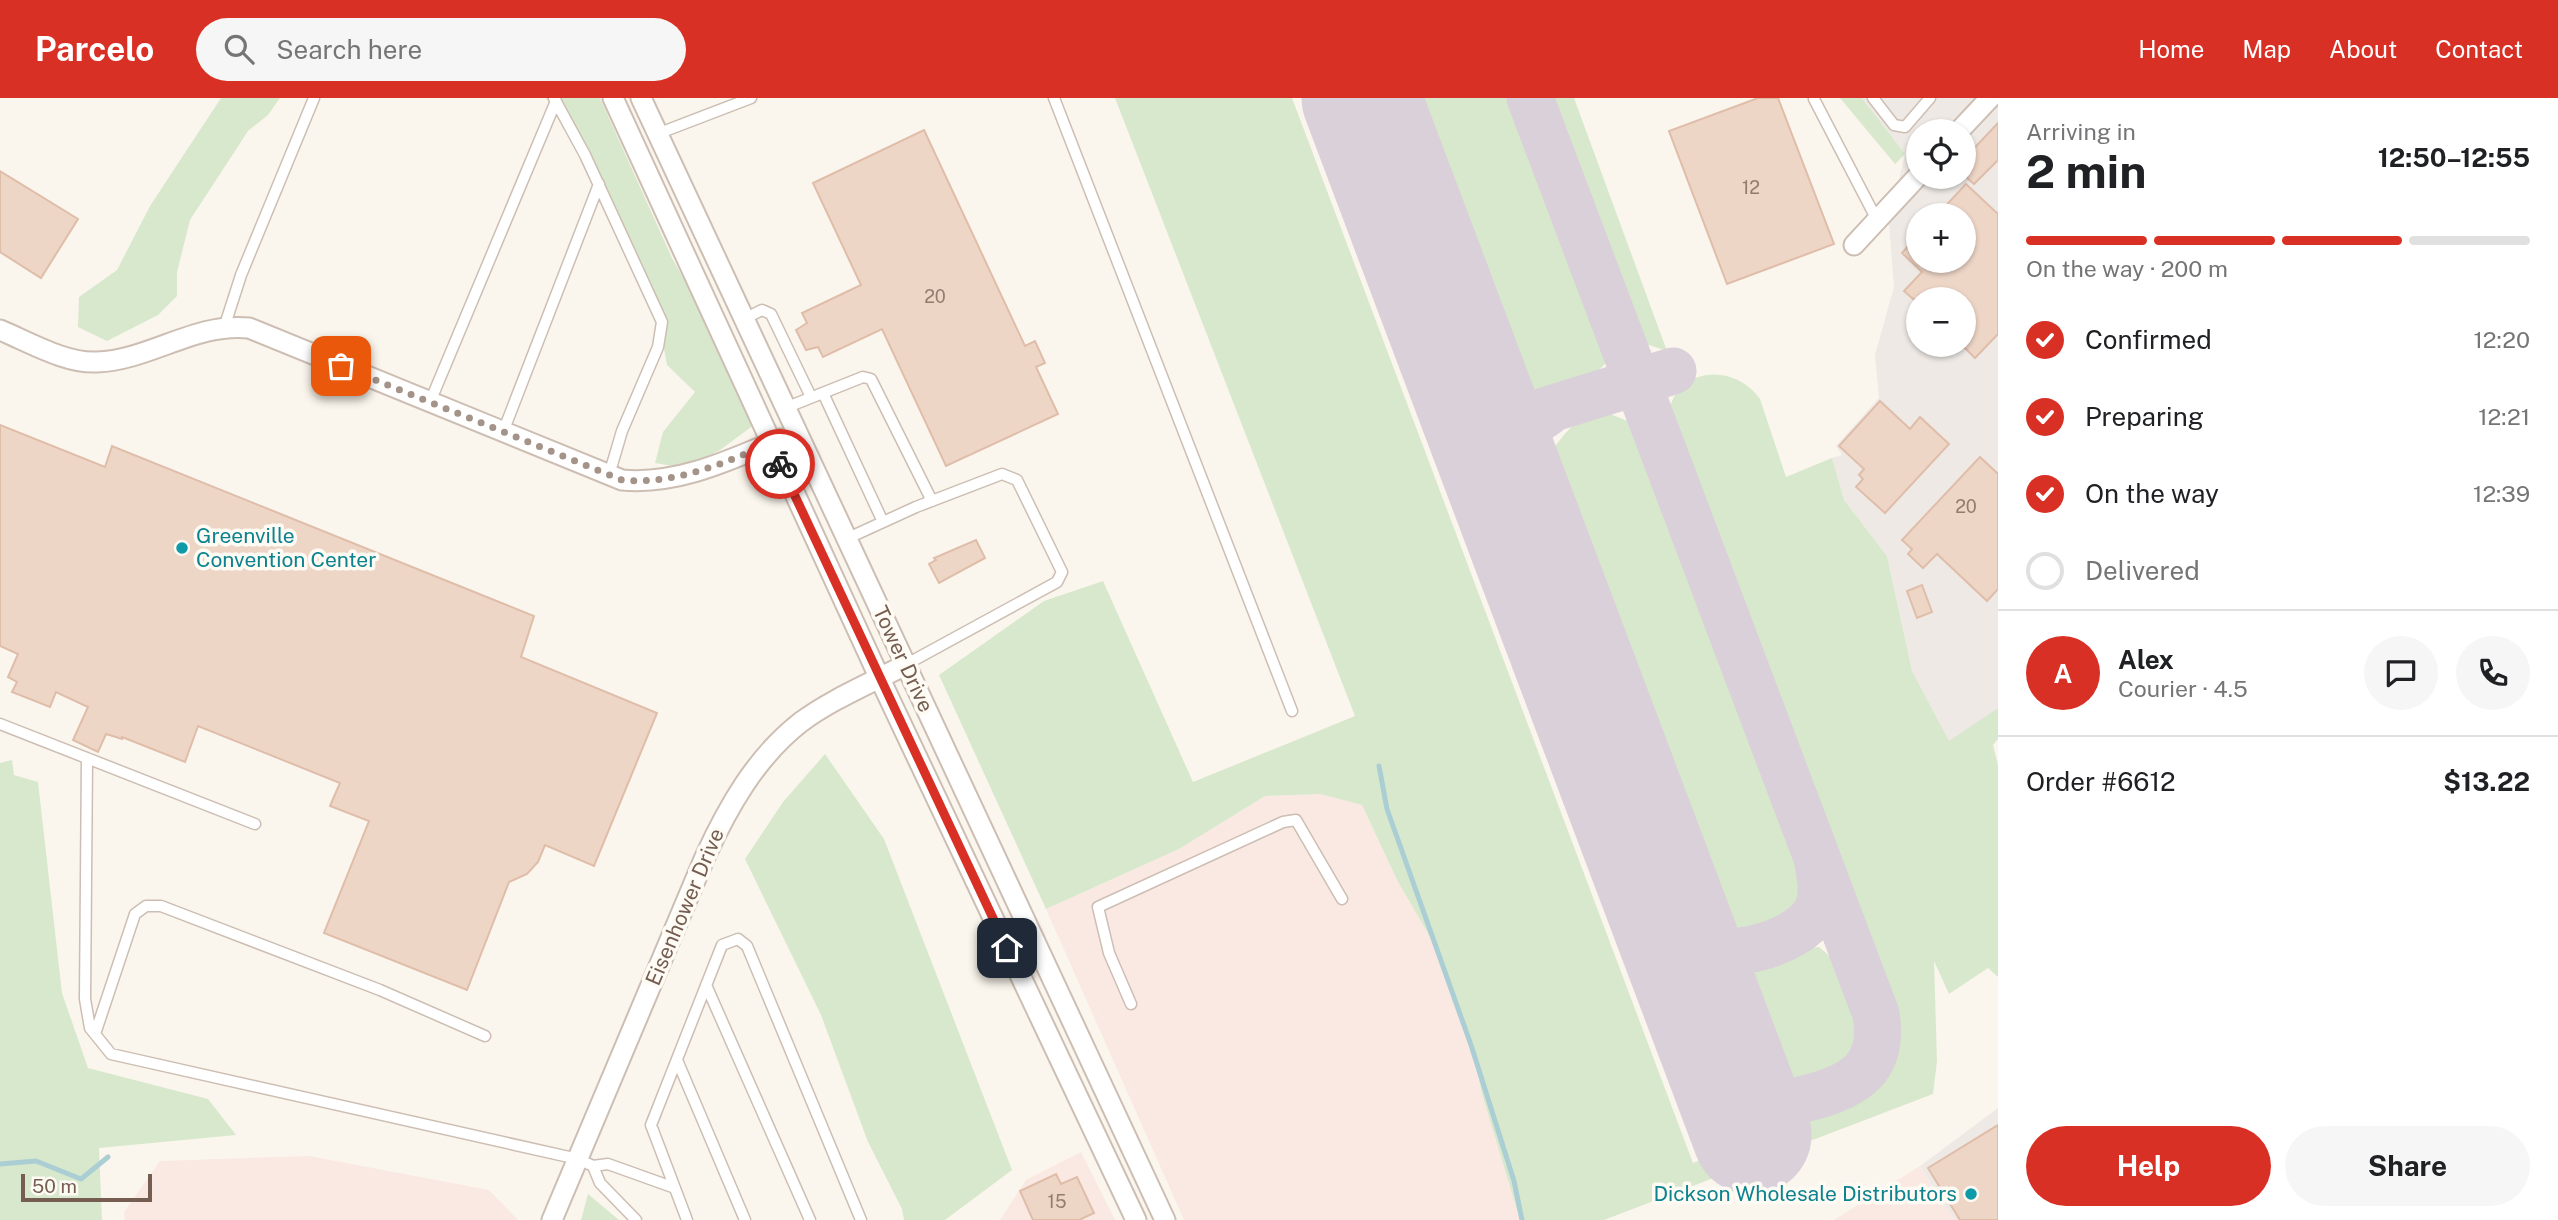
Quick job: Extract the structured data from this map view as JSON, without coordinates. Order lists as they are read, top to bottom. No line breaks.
{"streets":{"street":["Tower Drive","Eisenhower Drive"]},"crossings":[["Tower Drive","Eisenhower Drive"]],"places":["Greenville Convention Center","Dickson Wholesale Distributors"],"house_numbers":["12","20","20","15"],"scale_bar":"50 m","page":{"header":"Parcelo","search":"Search here","nav":["Home","Map","About","Contact"],"heading":["2 min","Arriving in","12:50–12:55"],"panel":["Alex","Courier · 4.5","Order #6612","$13.22"],"map_buttons":["+","−"],"bar":"On the way · 200 m","list":[["Confirmed","12:20"],["Preparing","12:21"],["On the way","12:39"],"Delivered"],"round":"A","buttons":["Help","Share"],"scale":"50 m"}}
